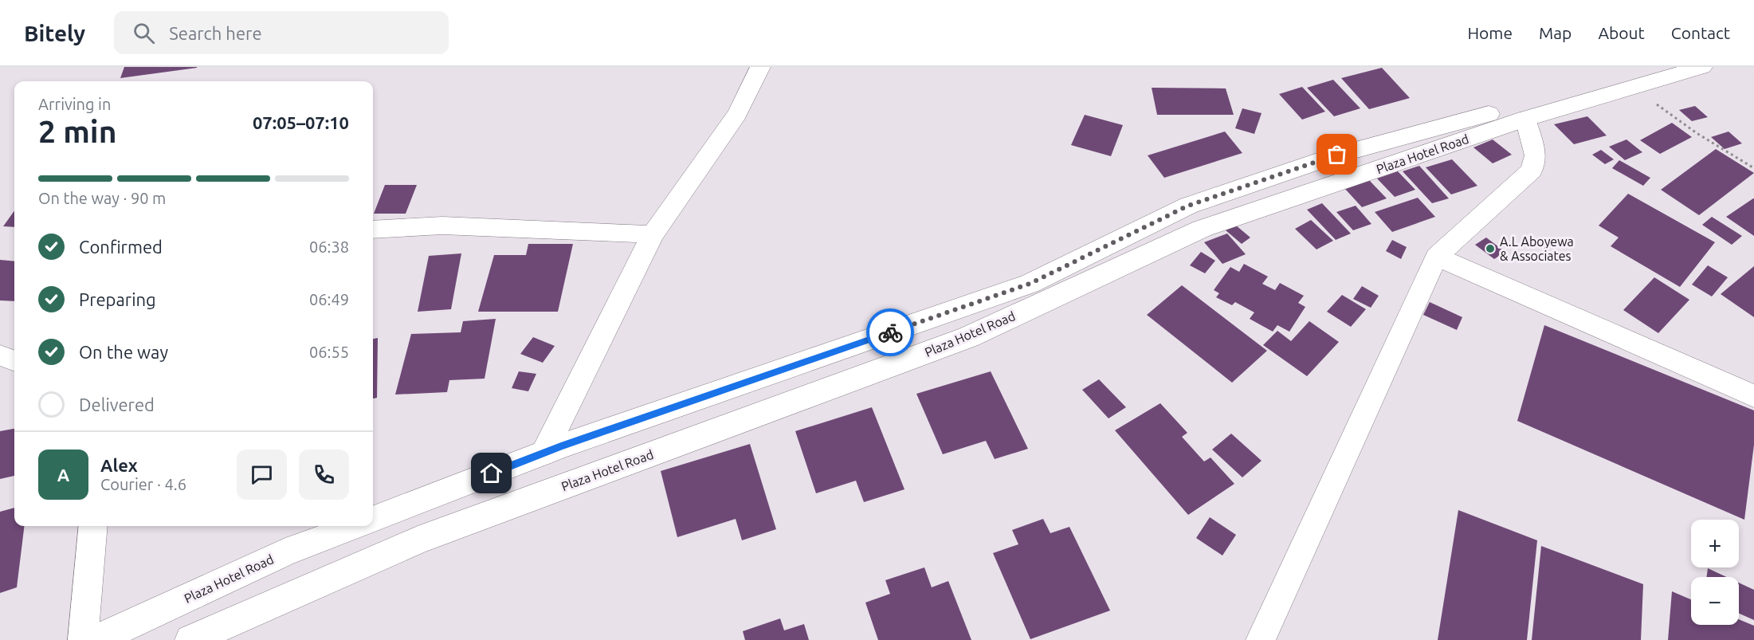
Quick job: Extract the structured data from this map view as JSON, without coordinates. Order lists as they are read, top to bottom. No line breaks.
{"streets":{"main road":["Plaza Hotel Road"]},"places":["A.L Aboyewa & Associates"],"page":{"header":"Bitely","search":"Search here","nav":["Home","Map","About","Contact"],"heading":["2 min","Arriving in","07:05–07:10"],"panel":["Alex","Courier · 4.6"],"bar":"On the way · 90 m","list":[["Confirmed","06:38"],["Preparing","06:49"],["On the way","06:55"],"Delivered"],"round":"A","map_buttons":["+","−"]}}
